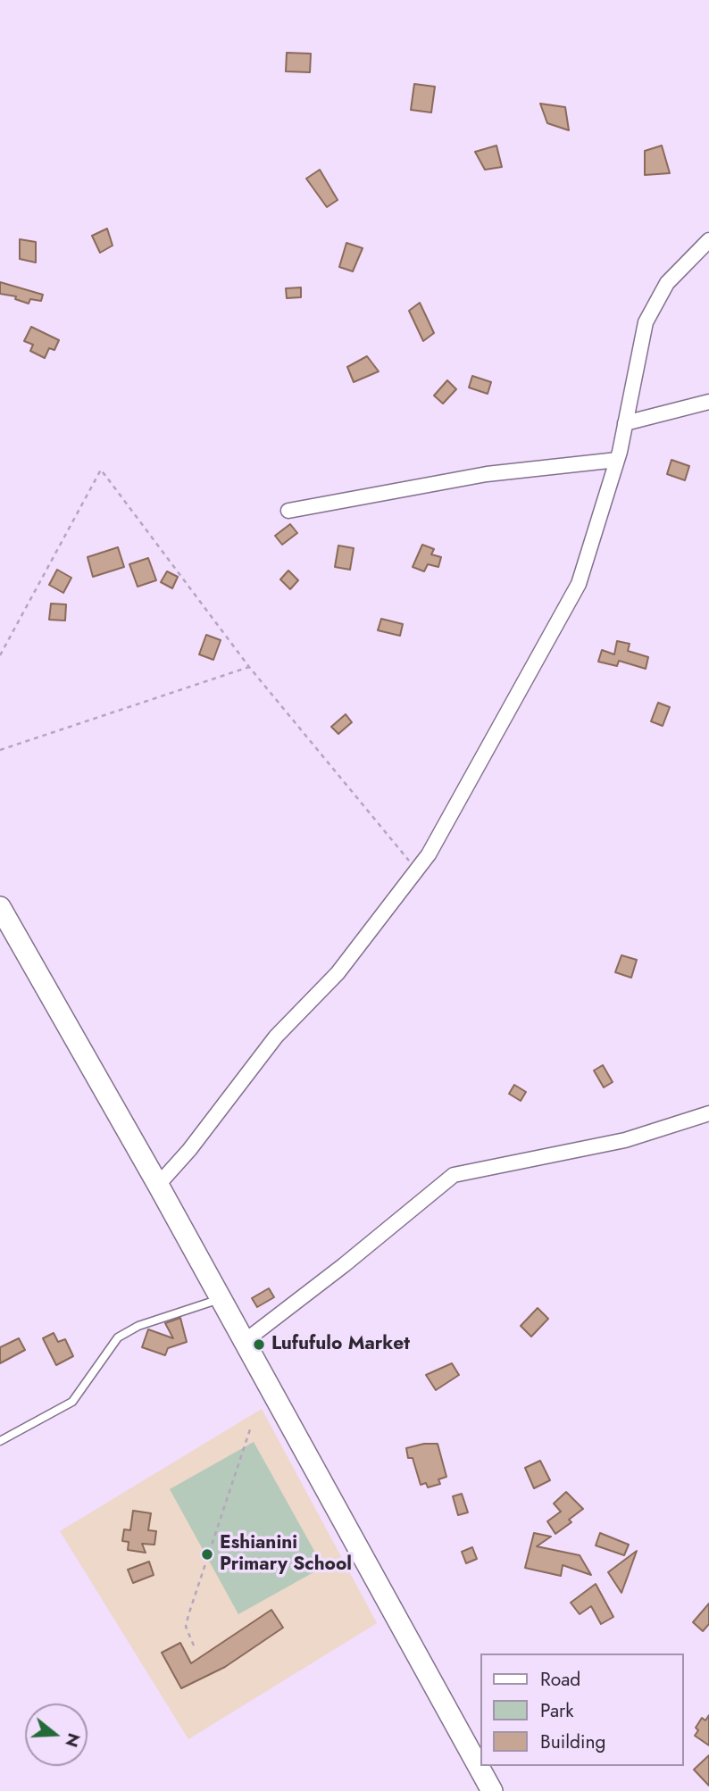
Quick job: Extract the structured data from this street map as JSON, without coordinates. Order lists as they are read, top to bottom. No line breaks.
{"places":["Lufufulo Market","Eshianini Primary School"],"legend":["Road","Park","Building"],"north":"right"}
